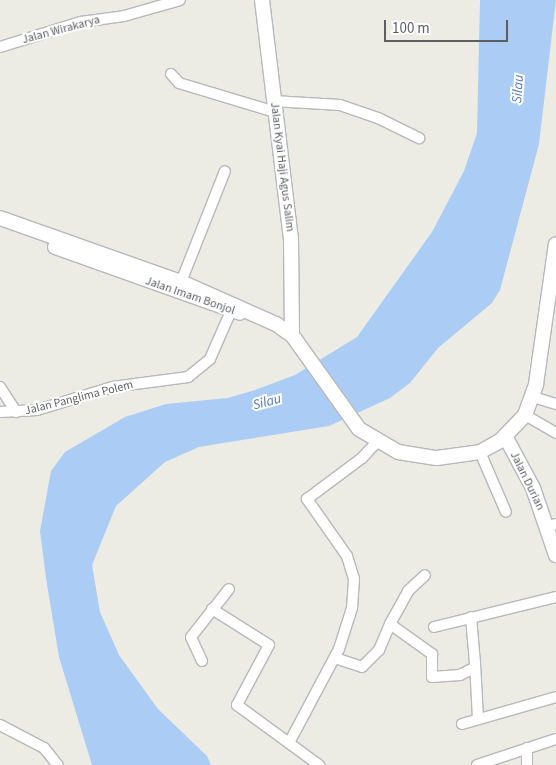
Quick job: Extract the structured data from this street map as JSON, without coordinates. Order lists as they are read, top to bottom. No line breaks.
{"streets":{"main road":["Jalan Kyai Haji Agus Salim","Jalan Imam Bonjol","Jalan Durian"],"street":["Jalan Wirakarya","Jalan Panglima Polem"]},"crossings":[["Jalan Kyai Haji Agus Salim","Jalan Imam Bonjol"],["Jalan Imam Bonjol","Jalan Panglima Polem"]],"water":["Silau"],"scale_bar":"100 m"}
